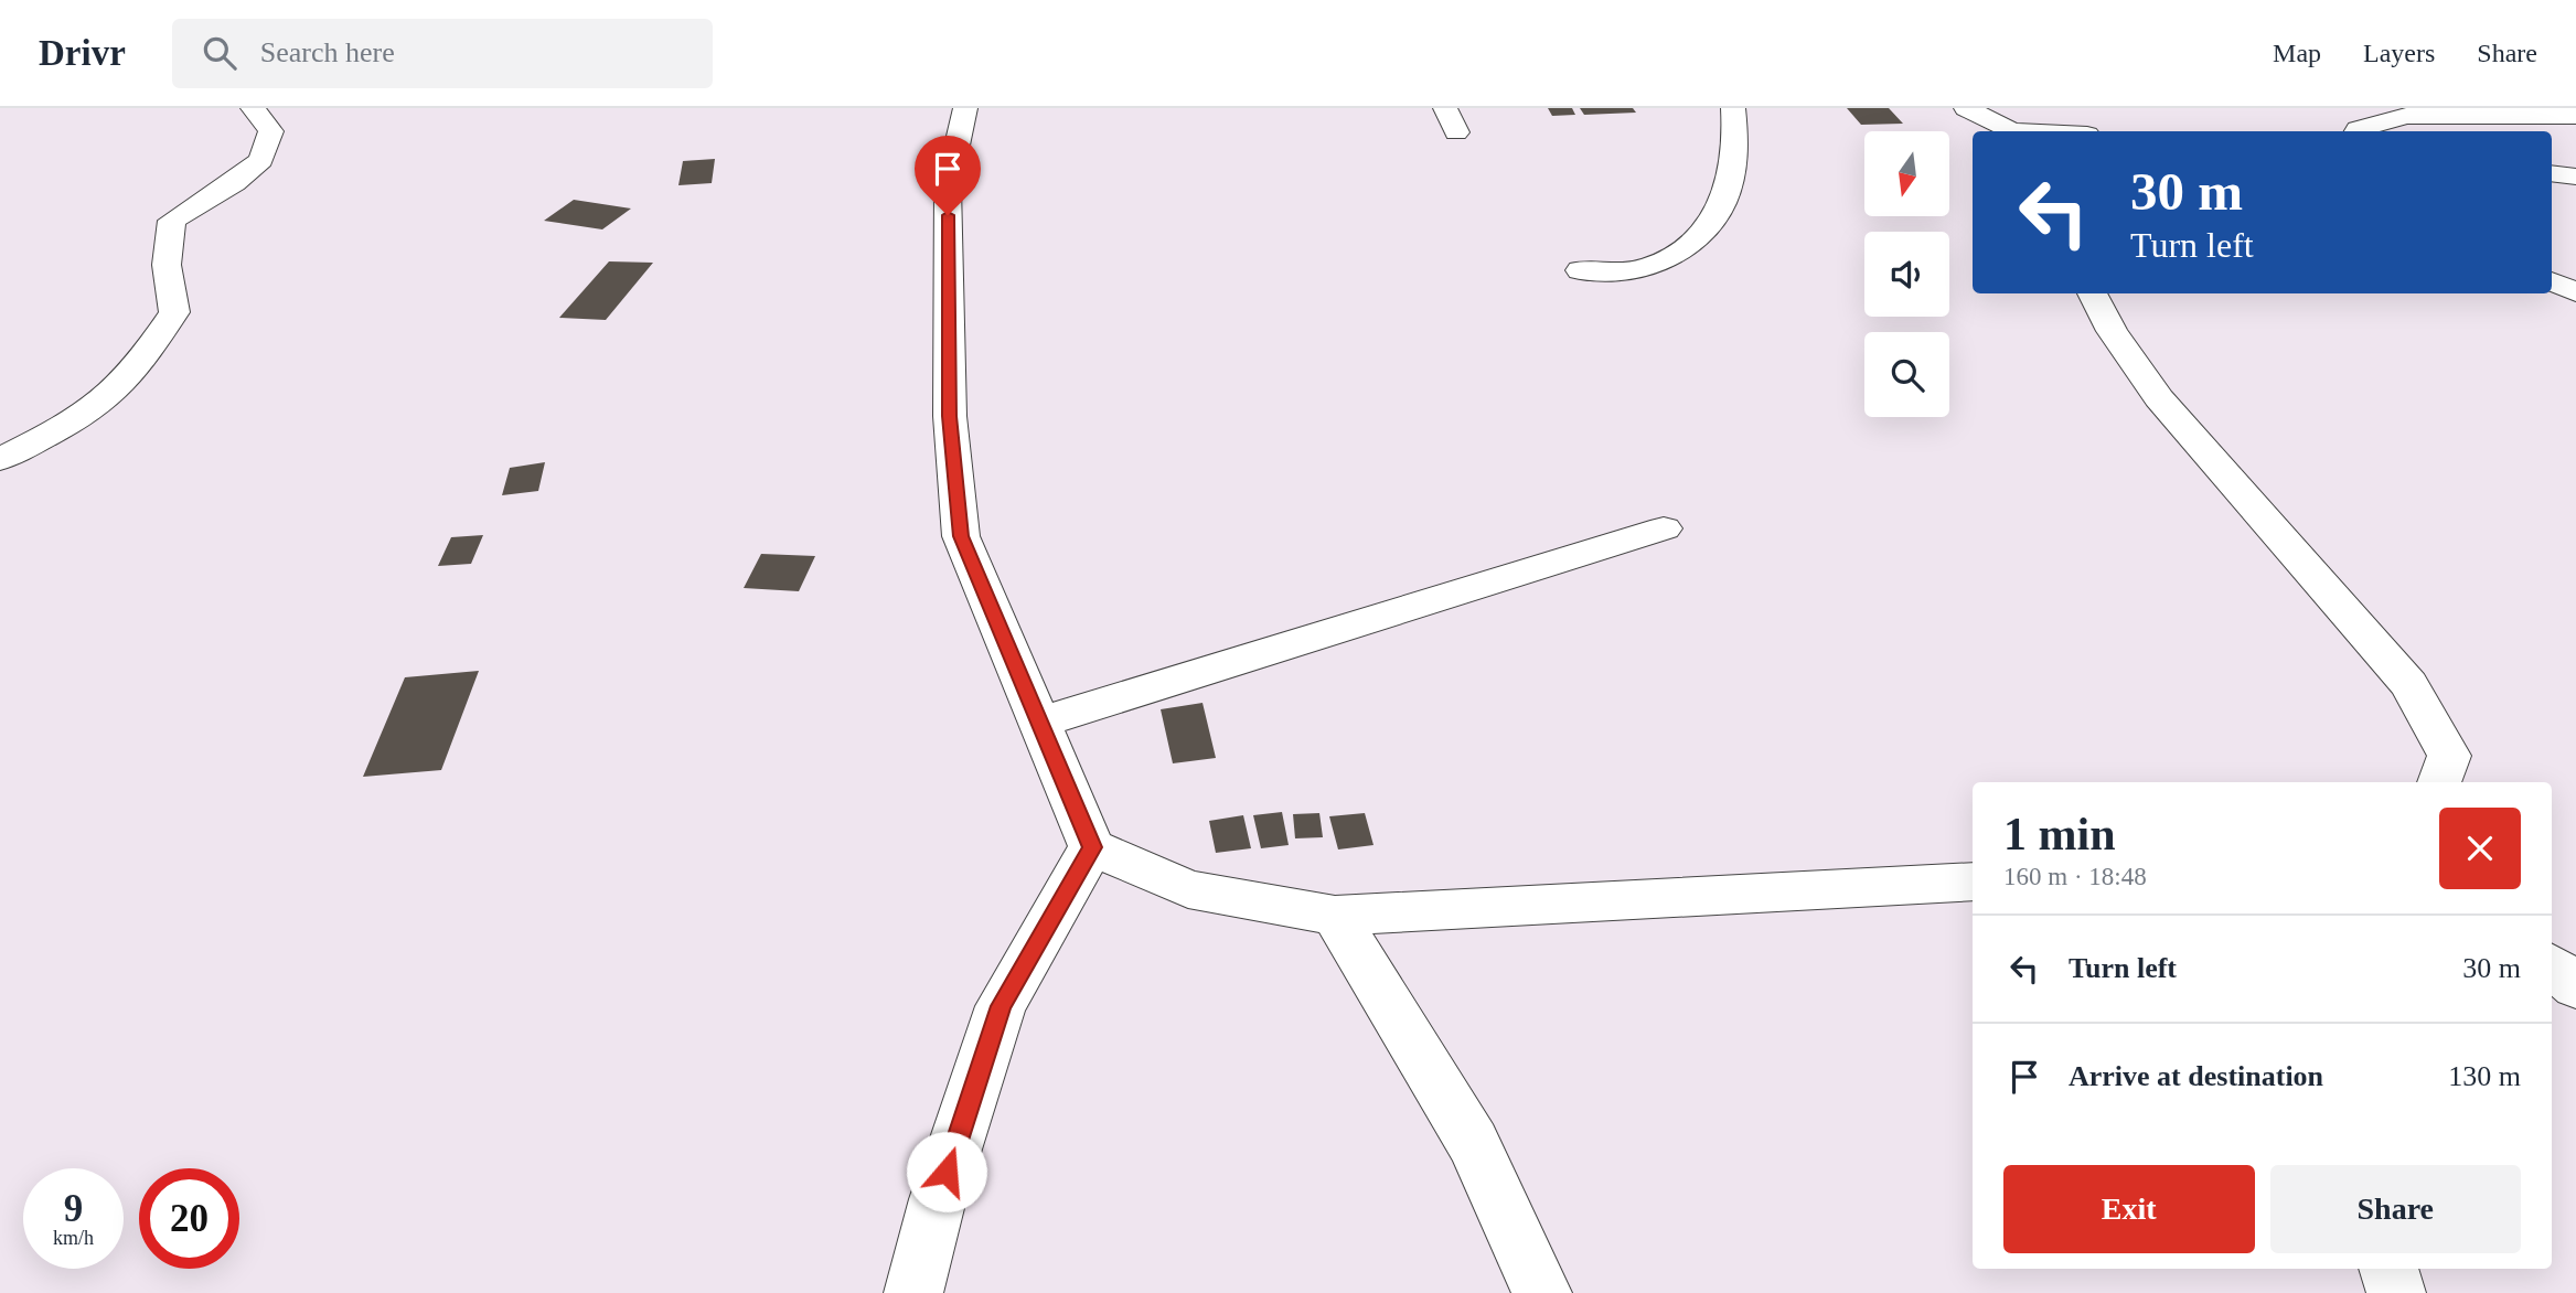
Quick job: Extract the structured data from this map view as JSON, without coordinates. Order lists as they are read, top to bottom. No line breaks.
{"north":"bottom","page":{"header":"Drivr","search":"Search here","nav":["Map","Layers","Share"],"turn":["30 m","Turn left"],"heading":["1 min","160 m · 18:48"],"list":[{"name":"Turn left","value":"30 m"},{"name":"Arrive at destination","value":"130 m"}],"buttons":["Exit","Share"],"speed":"9 km/h","limit":"20"}}
